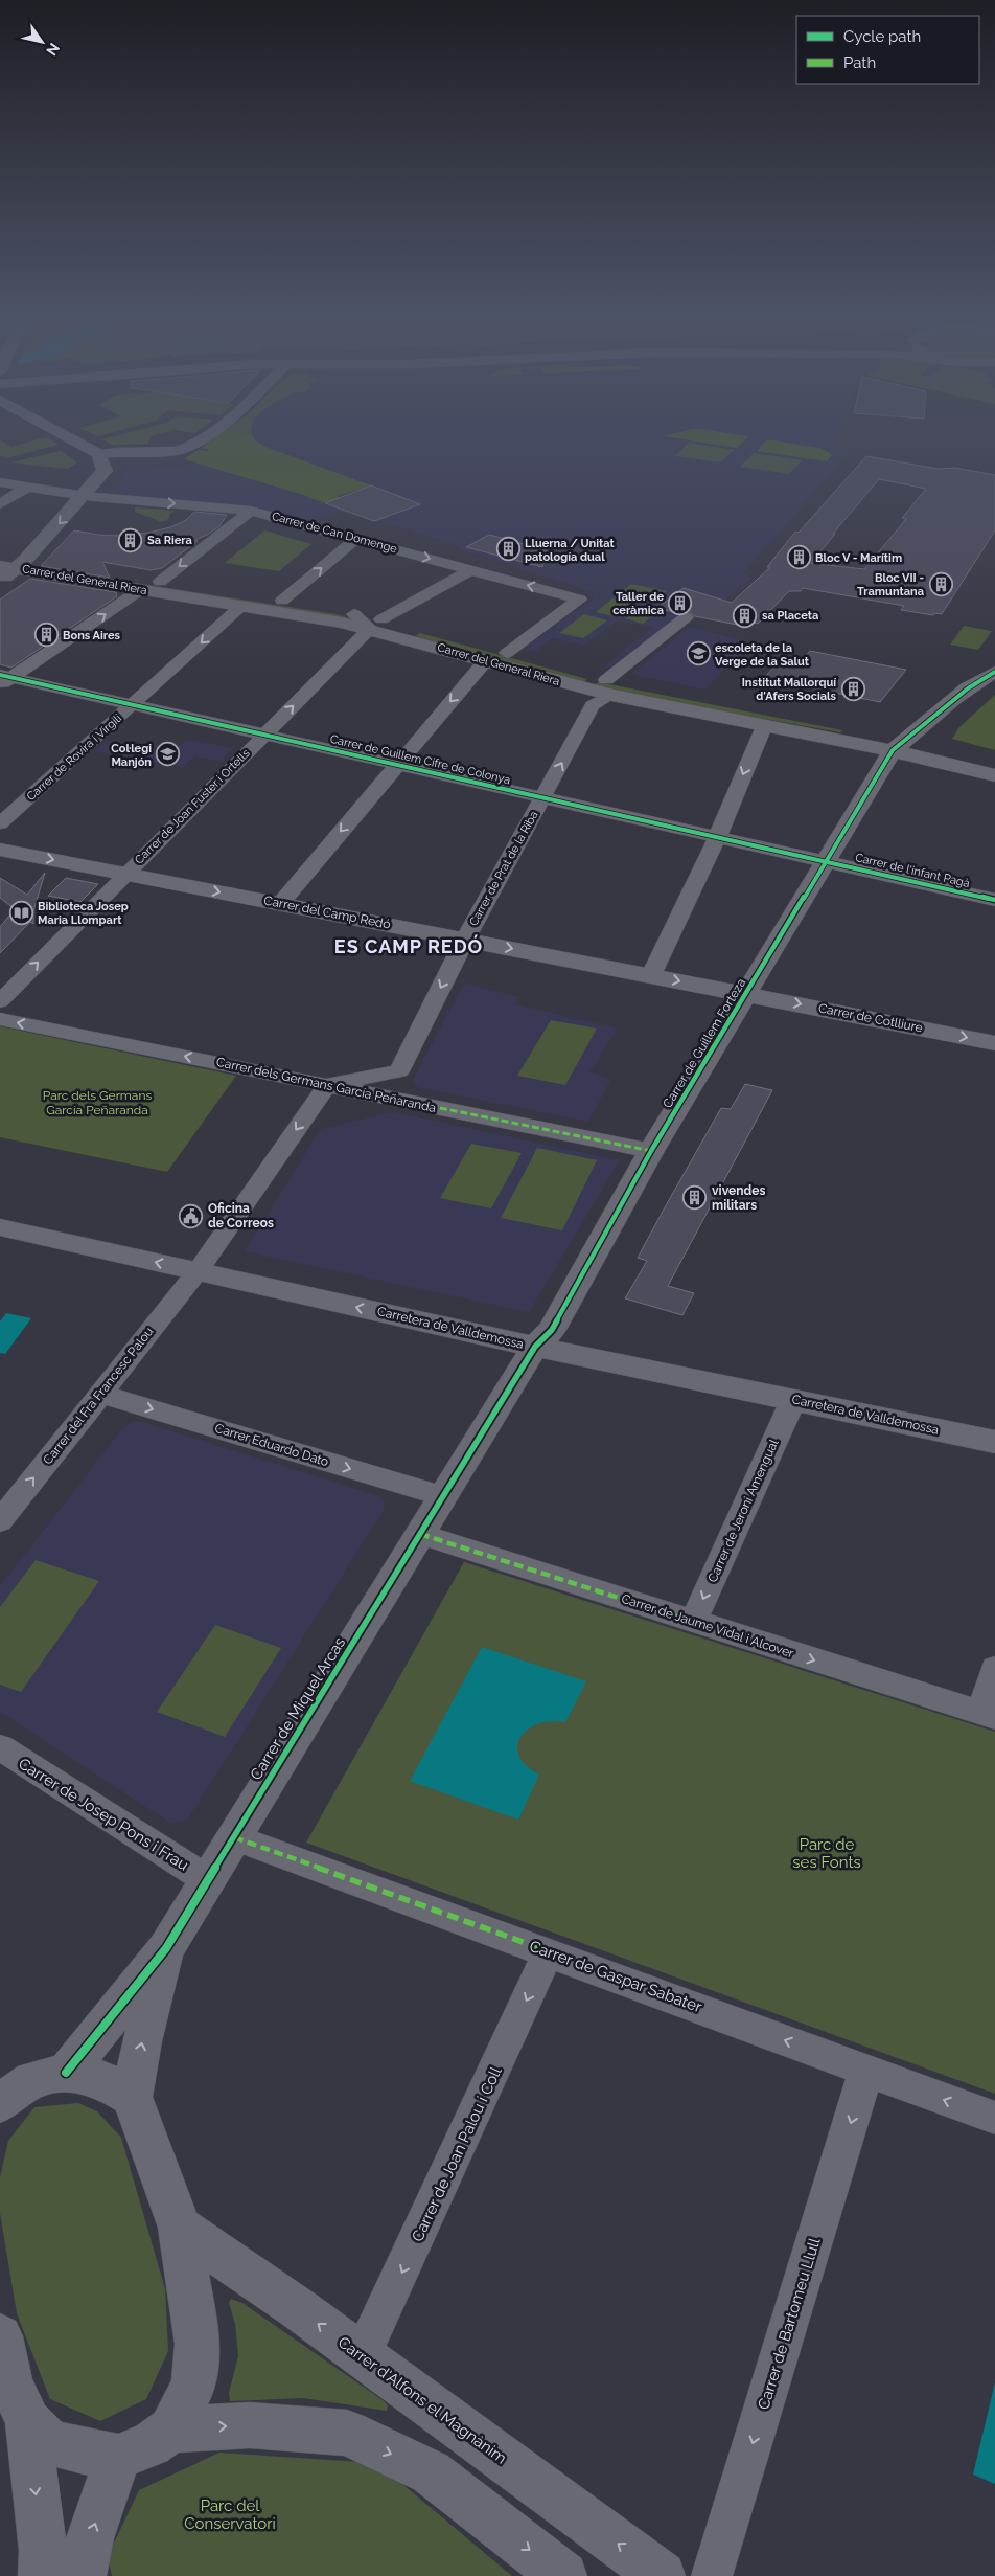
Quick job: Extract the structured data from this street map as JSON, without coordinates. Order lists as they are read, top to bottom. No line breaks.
{"streets":{"main road":["Carrer del General Riera","Carrer del Camp Redó","Carrer de Cotlliure","Carrer de Guillem Forteza","Carretera de Valldemossa","Carrer de Miquel Arcas","Carrer d'Alfons el Magnànim"],"street":["Carrer de Can Domenge","Carrer de Rovira i Virgili","Carrer de Guillem Cifre de Colonya","Carrer de Joan Fuster i Ortells","Carrer de Prat de la Riba","Carrer de l'infant Pagà","Carrer dels Germans García Peñaranda","Carrer del Fra Francesc Palou","Carrer Eduardo Dato","Carrer de Jeroni Amengual","Carrer de Jaume Vidal i Alcover","Carrer de Josep Pons i Frau","Carrer de Gaspar Sabater","Carrer de Joan Palou i Coll","Carrer de Bartomeu Llull"]},"crossings":[["Carrer de Can Domenge","Carrer del General Riera"],["Carrer de Can Domenge","Carrer de Joan Fuster i Ortells"],["Carrer del General Riera","Carrer de Rovira i Virgili"],["Carrer del General Riera","Carrer de Joan Fuster i Ortells"],["Carrer del General Riera","Carrer de Prat de la Riba"],["Carrer del General Riera","Carrer de Guillem Forteza"],["Carrer de Rovira i Virgili","Carrer de Guillem Cifre de Colonya"],["Carrer de Guillem Cifre de Colonya","Carrer de Joan Fuster i Ortells"],["Carrer de Guillem Cifre de Colonya","Carrer de Prat de la Riba"],["Carrer de Guillem Cifre de Colonya","Carrer de l'infant Pagà"],["Carrer de Guillem Cifre de Colonya","Carrer de Guillem Forteza"],["Carrer de Joan Fuster i Ortells","Carrer del Camp Redó"],["Carrer de Prat de la Riba","Carrer del Camp Redó"],["Carrer de Prat de la Riba","Carrer dels Germans García Peñaranda"],["Carrer de Prat de la Riba","Carrer del Fra Francesc Palou"],["Carrer de l'infant Pagà","Carrer de Guillem Forteza"],["Carrer del Camp Redó","Carrer de Cotlliure"],["Carrer del Camp Redó","Carrer de Guillem Forteza"],["Carrer de Cotlliure","Carrer de Guillem Forteza"],["Carrer de Guillem Forteza","Carrer dels Germans García Peñaranda"],["Carrer de Guillem Forteza","Carretera de Valldemossa"],["Carrer de Guillem Forteza","Carrer de Miquel Arcas"],["Carrer dels Germans García Peñaranda","Carrer del Fra Francesc Palou"],["Carretera de Valldemossa","Carrer del Fra Francesc Palou"],["Carretera de Valldemossa","Carrer de Jeroni Amengual"],["Carretera de Valldemossa","Carrer de Miquel Arcas"],["Carrer del Fra Francesc Palou","Carrer Eduardo Dato"],["Carrer Eduardo Dato","Carrer de Miquel Arcas"],["Carrer de Jeroni Amengual","Carrer de Jaume Vidal i Alcover"],["Carrer de Jaume Vidal i Alcover","Carrer de Miquel Arcas"],["Carrer de Miquel Arcas","Carrer de Josep Pons i Frau"],["Carrer de Miquel Arcas","Carrer de Gaspar Sabater"],["Carrer de Gaspar Sabater","Carrer de Joan Palou i Coll"],["Carrer de Gaspar Sabater","Carrer de Bartomeu Llull"],["Carrer de Joan Palou i Coll","Carrer d'Alfons el Magnànim"]],"one_way":["Carrer del Camp Redó","Carrer de Cotlliure","Carrer dels Germans García Peñaranda","Carretera de Valldemossa","Carrer Eduardo Dato","Carrer de Jeroni Amengual","Carrer de Jaume Vidal i Alcover","Carrer de Gaspar Sabater","Carrer de Joan Palou i Coll","Carrer de Bartomeu Llull"],"districts":["ES CAMP REDÓ"],"parks":["Parc dels Germans García Peñaranda","Parc de ses Fonts","Parc del Conservatori"],"places":{"building":["Sa Riera","Lluerna / Unitat patología dual","Bloc V - Marítim","Bloc VII - Tramuntana","Taller de ceràmica","sa Placeta","Bons Aires","Institut Mallorquí d'Afers Socials","vivendes militars"],"school or university":["escoleta de la Verge de la Salut","Col·legi Manjón"],"library":["Biblioteca Josep Maria Llompart"],"public building":["Oficina de Correos"]},"legend":["Cycle path","Path"],"north":"bottom right"}
